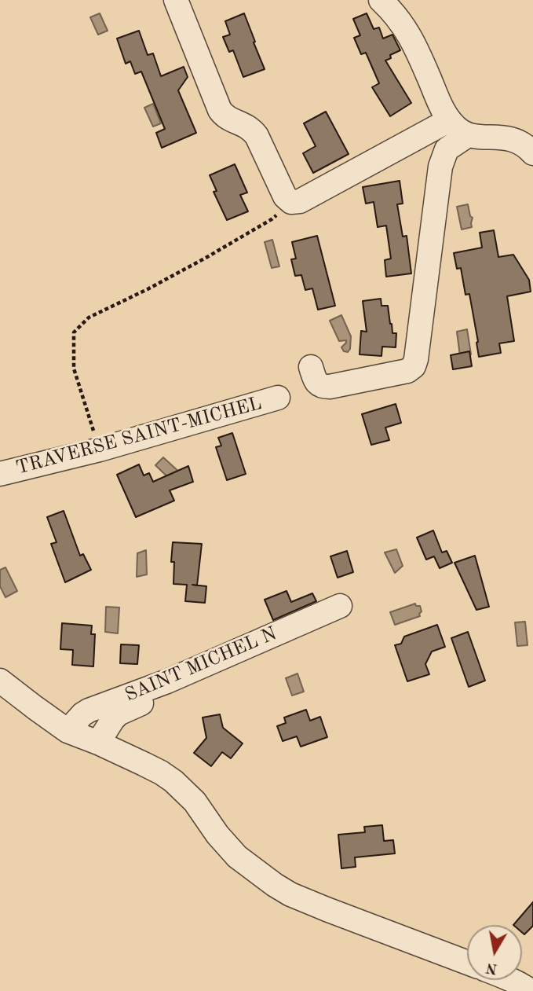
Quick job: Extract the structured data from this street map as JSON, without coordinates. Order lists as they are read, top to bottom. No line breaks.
{"streets":{"street":["TRAVERSE SAINT-MICHEL","SAINT MICHEL N"]},"north":"bottom"}
